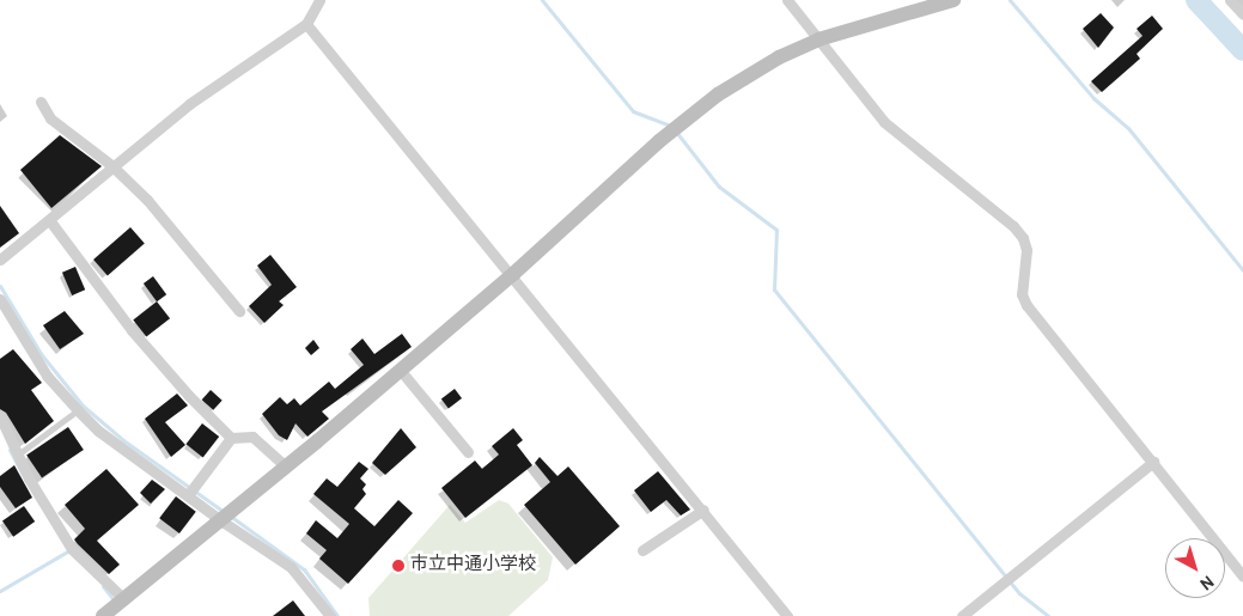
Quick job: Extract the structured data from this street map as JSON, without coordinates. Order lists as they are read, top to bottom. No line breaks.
{"places":["市立中通小学校"],"north":"bottom right"}
